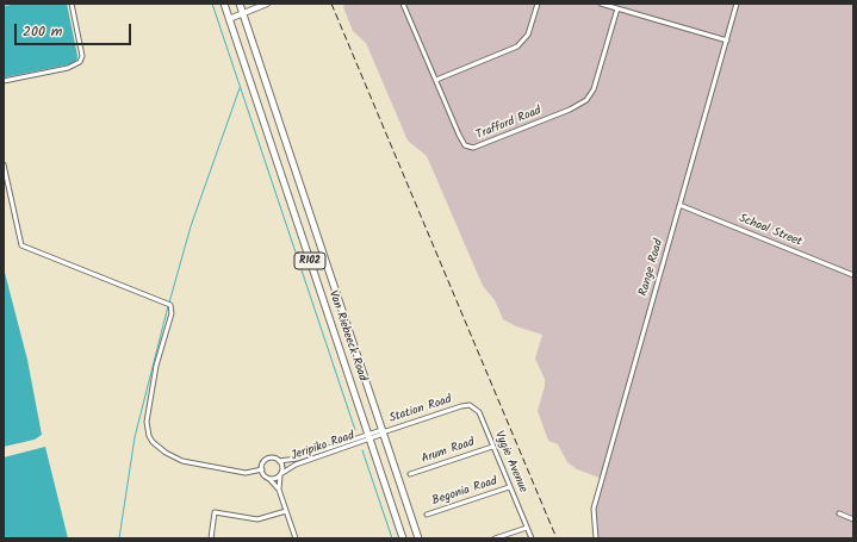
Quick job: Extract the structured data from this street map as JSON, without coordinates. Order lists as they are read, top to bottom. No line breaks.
{"streets":{"main road":["R102","Van Riebeeck Road"],"street":["Trafford Road","School Street","Range Road","Station Road","Jeripiko Road","Arum Road","Vygie Avenue","Begonia Road"]},"crossings":[["School Street","Range Road"],["Van Riebeeck Road","Station Road"],["Van Riebeeck Road","Jeripiko Road"],["Station Road","Jeripiko Road"],["Station Road","Vygie Avenue"],["Arum Road","Vygie Avenue"],["Vygie Avenue","Begonia Road"]],"scale_bar":"200 m"}
